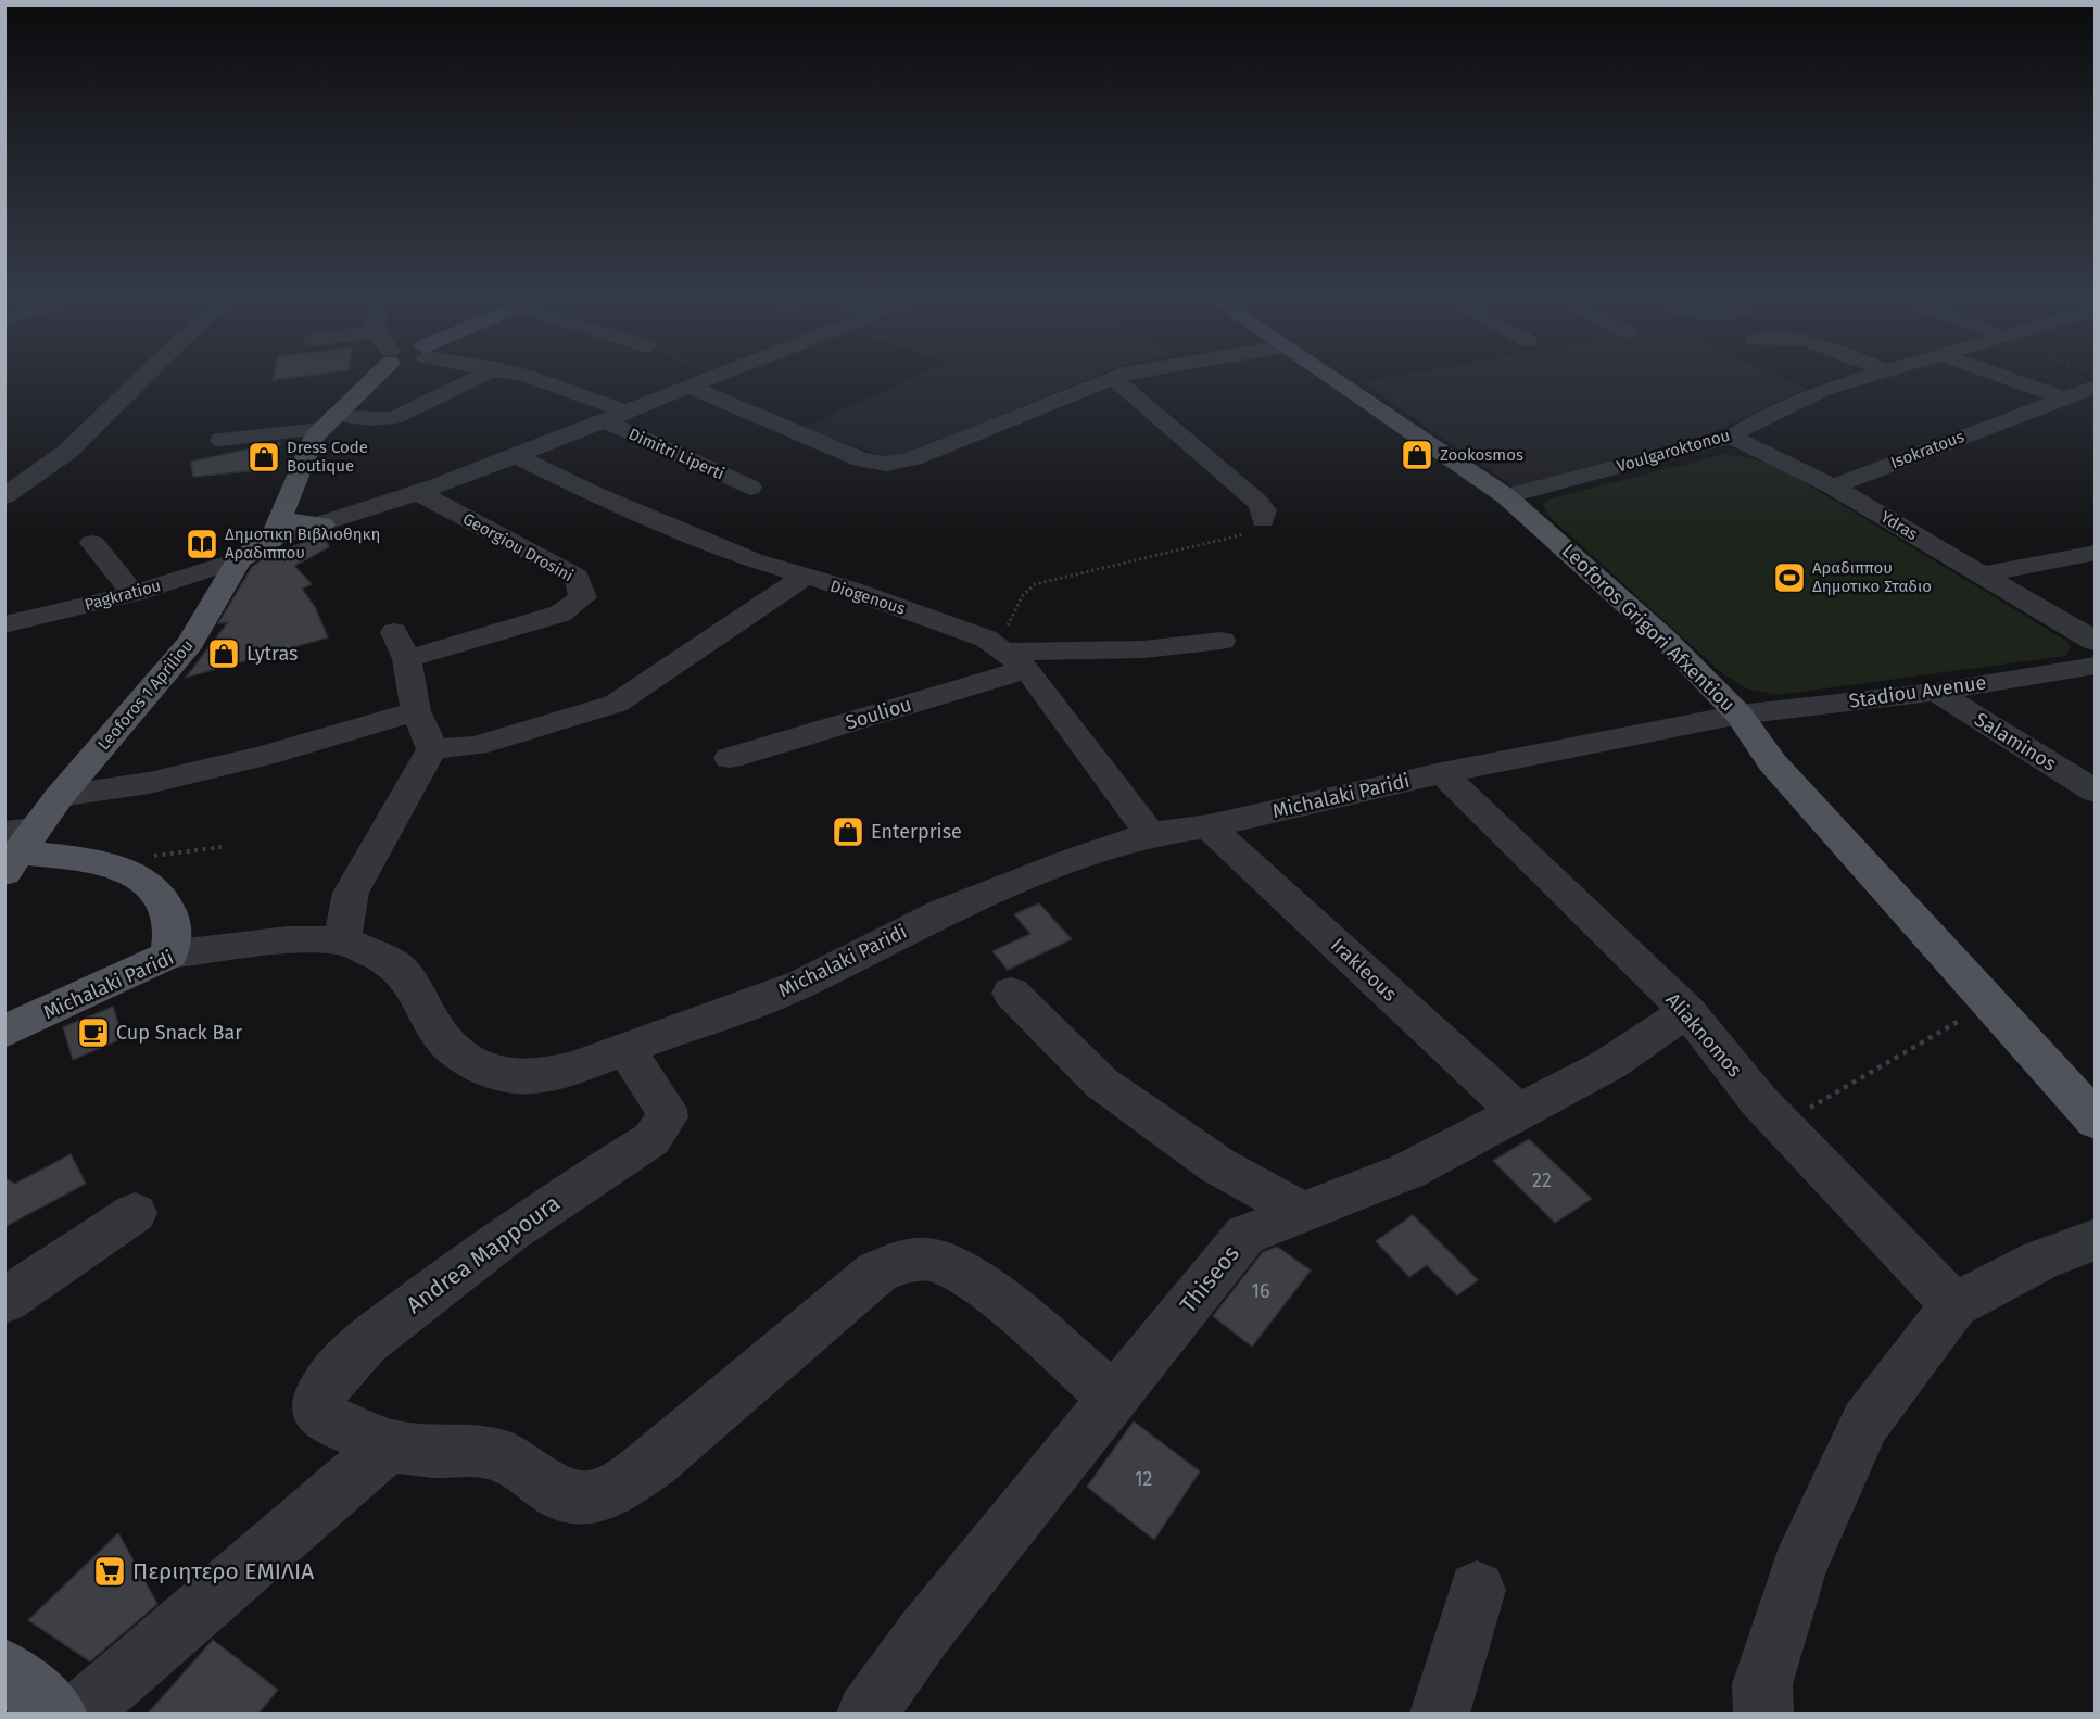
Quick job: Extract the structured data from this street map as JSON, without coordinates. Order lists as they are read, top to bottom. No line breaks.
{"streets":{"main road":["Leoforos Grigori Afxentiou","Leoforos 1 Apriliou","Michalaki Paridi"],"street":["Isokratous","Voulgaroktonou","Dimitri Liperti","Ydras","Georgiou Drosini","Pagkratiou","Diogenous","Stadiou Avenue","Souliou","Salaminos","Irakleous","Aliaknomos","Andrea Mappoura","Thiseos"]},"crossings":[["Isokratous","Ydras"],["Voulgaroktonou","Ydras"],["Voulgaroktonou","Leoforos Grigori Afxentiou"],["Pagkratiou","Leoforos 1 Apriliou"],["Diogenous","Souliou"],["Leoforos Grigori Afxentiou","Stadiou Avenue"],["Leoforos Grigori Afxentiou","Michalaki Paridi"],["Stadiou Avenue","Salaminos"],["Stadiou Avenue","Michalaki Paridi"],["Michalaki Paridi","Irakleous"],["Michalaki Paridi","Aliaknomos"],["Michalaki Paridi","Andrea Mappoura"],["Irakleous","Thiseos"],["Aliaknomos","Thiseos"],["Andrea Mappoura","Thiseos"]],"places":{"shop":["Zookosmos","Dress Code Boutique","Lytras","Enterprise"],"library":["Δημοτικη Βιβλιοθηκη Αραδιππου"],"sports":["Αραδιππου Δημοτικο Σταδιο"],"cafe":["Cup Snack Bar"],"supermarket":["Περιητερο ΕΜΙΛΙΑ"]},"house_numbers":["22","16","12"]}
